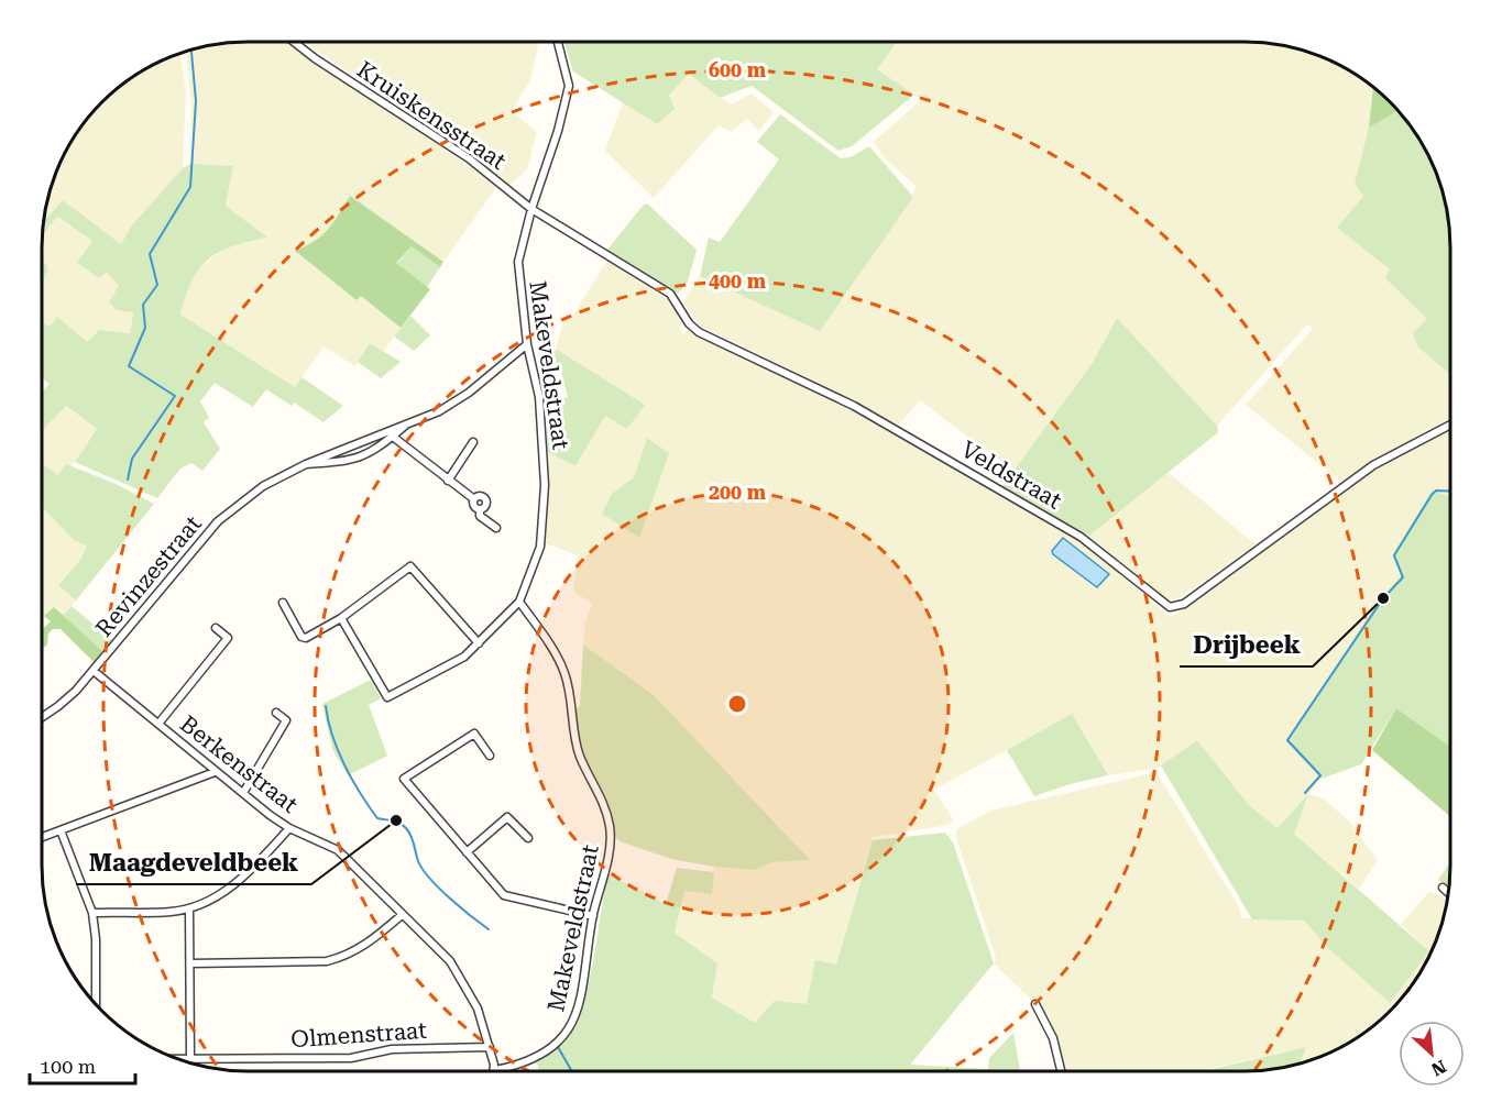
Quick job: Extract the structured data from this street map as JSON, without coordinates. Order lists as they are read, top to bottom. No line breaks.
{"streets":{"street":["Kruiskensstraat","Makeveldstraat","Veldstraat","Revinzestraat","Berkenstraat","Olmenstraat"]},"crossings":[["Kruiskensstraat","Makeveldstraat"],["Kruiskensstraat","Veldstraat"],["Makeveldstraat","Veldstraat"],["Makeveldstraat","Revinzestraat"],["Makeveldstraat","Berkenstraat"],["Revinzestraat","Berkenstraat"],["Berkenstraat","Olmenstraat"]],"places":["Drijbeek","Maagdeveldbeek"],"scale_bar":"100 m","north":"bottom right","rings":["600 m","400 m","200 m"]}
